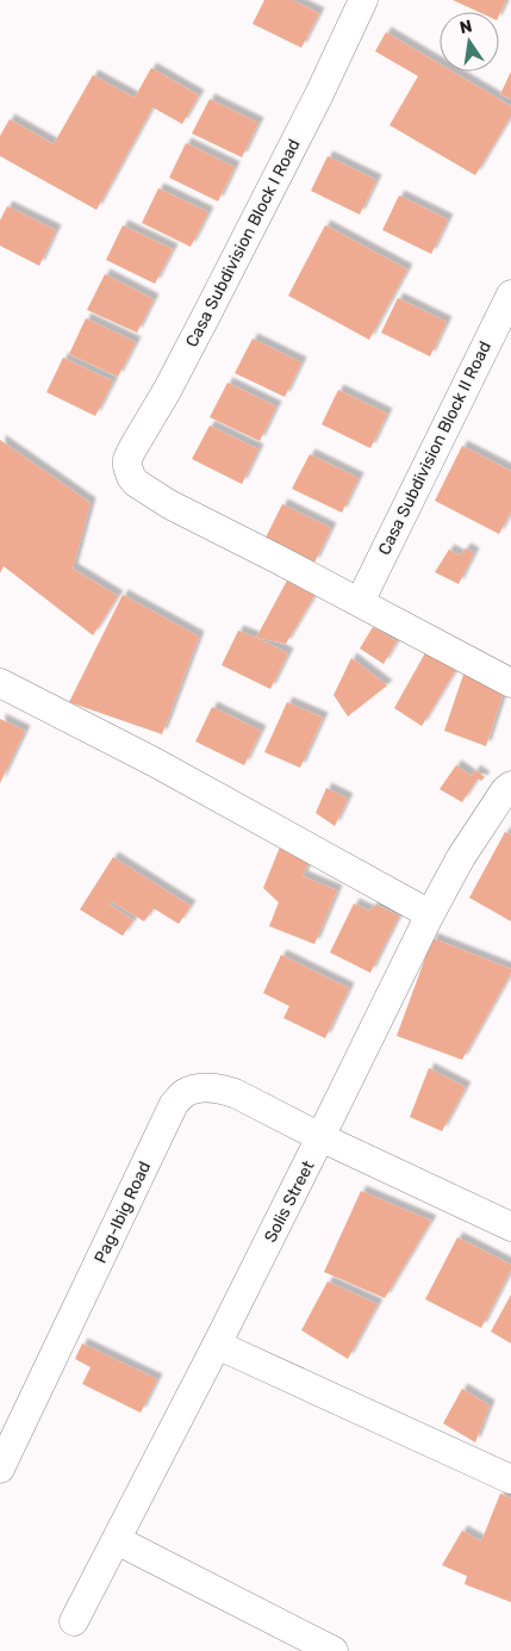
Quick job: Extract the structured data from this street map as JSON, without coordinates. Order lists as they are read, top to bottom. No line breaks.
{"streets":{"street":["Casa Subdivision Block I Road","Casa Subdivision Block II Road","Solis Street","Pag-Ibig Road"]},"crossings":[["Casa Subdivision Block I Road","Casa Subdivision Block II Road"],["Solis Street","Pag-Ibig Road"]],"north":"top"}
